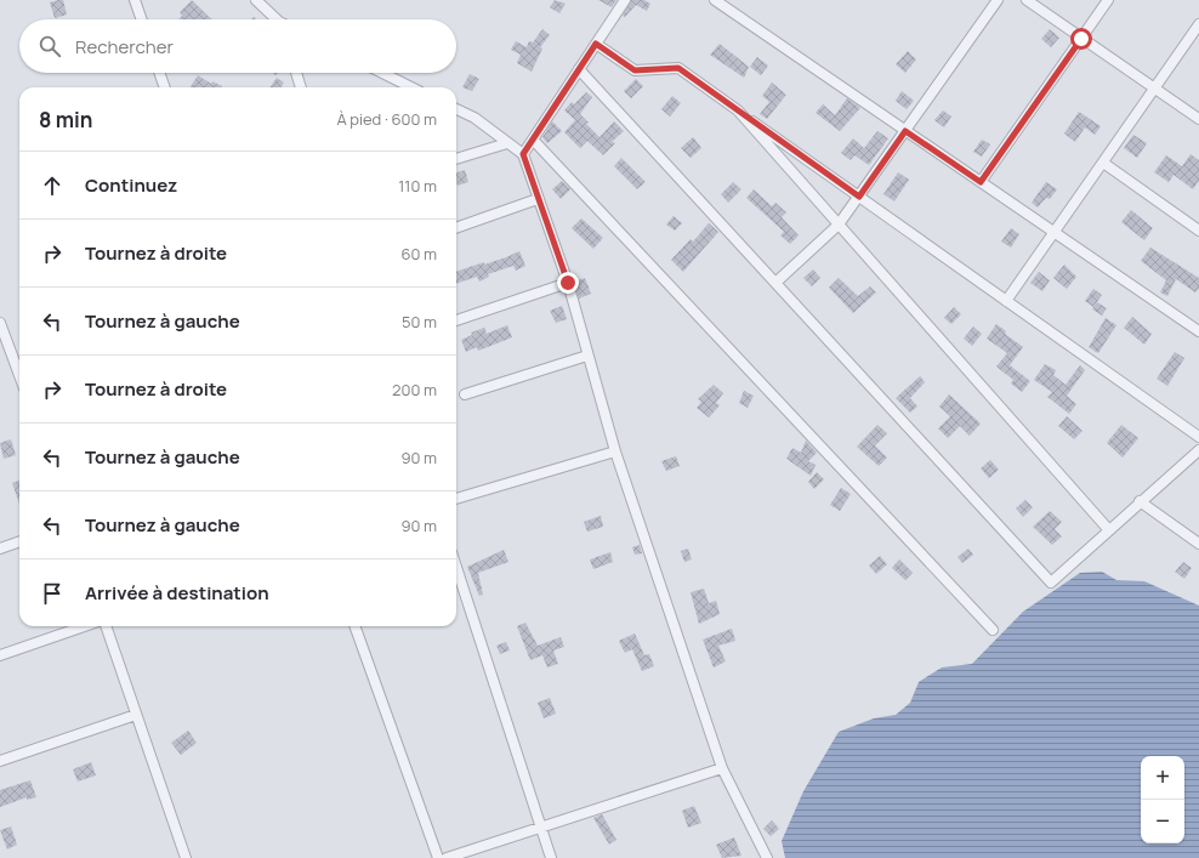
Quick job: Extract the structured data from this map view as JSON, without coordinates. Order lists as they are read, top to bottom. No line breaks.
{"page":{"search":"Rechercher","heading":["8 min","À pied · 600 m"],"list":[["Continuez","110 m"],["Tournez à droite","60 m"],["Tournez à gauche","50 m"],["Tournez à droite","200 m"],["Tournez à gauche","90 m"],["Tournez à gauche","90 m"],"Arrivée à destination"],"map_buttons":["+","−"]}}
